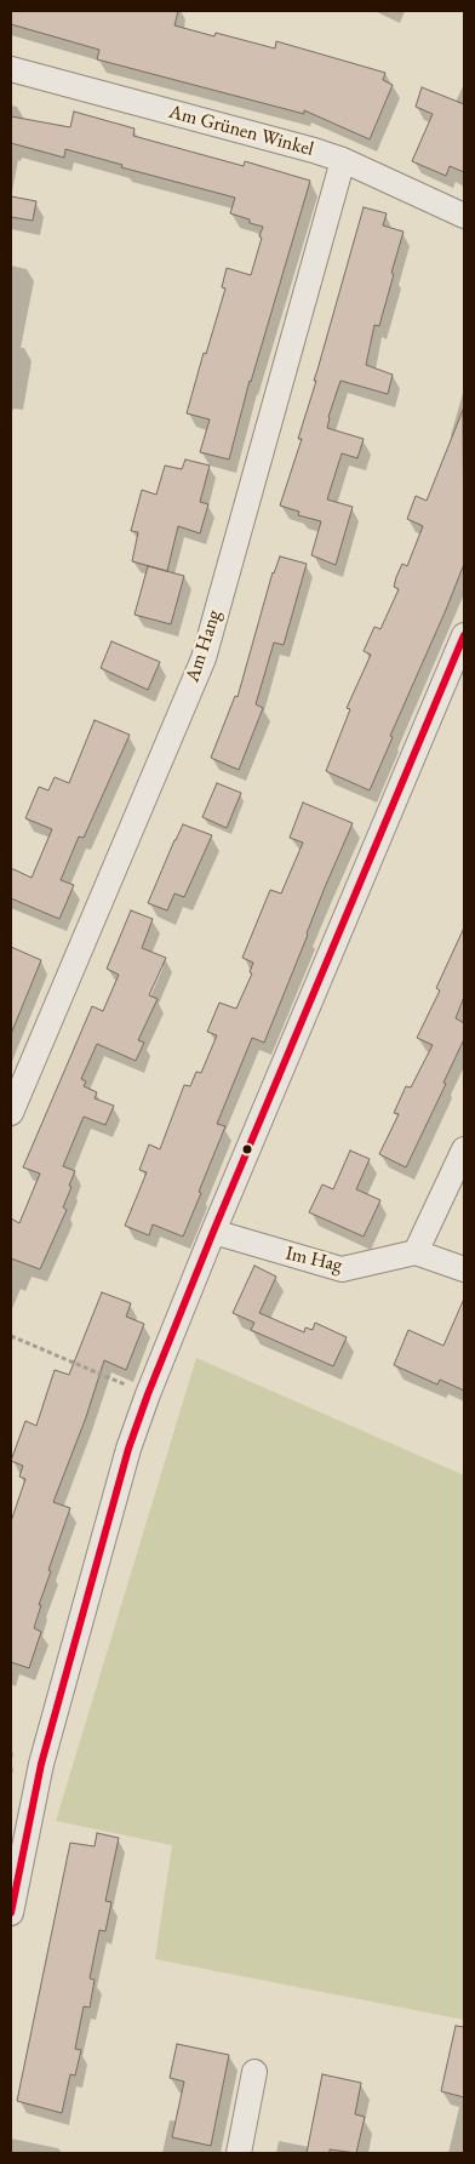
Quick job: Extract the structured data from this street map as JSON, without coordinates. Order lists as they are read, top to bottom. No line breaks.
{"streets":{"street":["Am Grünen Winkel","Am Hang","Im Hag"]},"crossings":[["Am Grünen Winkel","Am Hang"]]}
